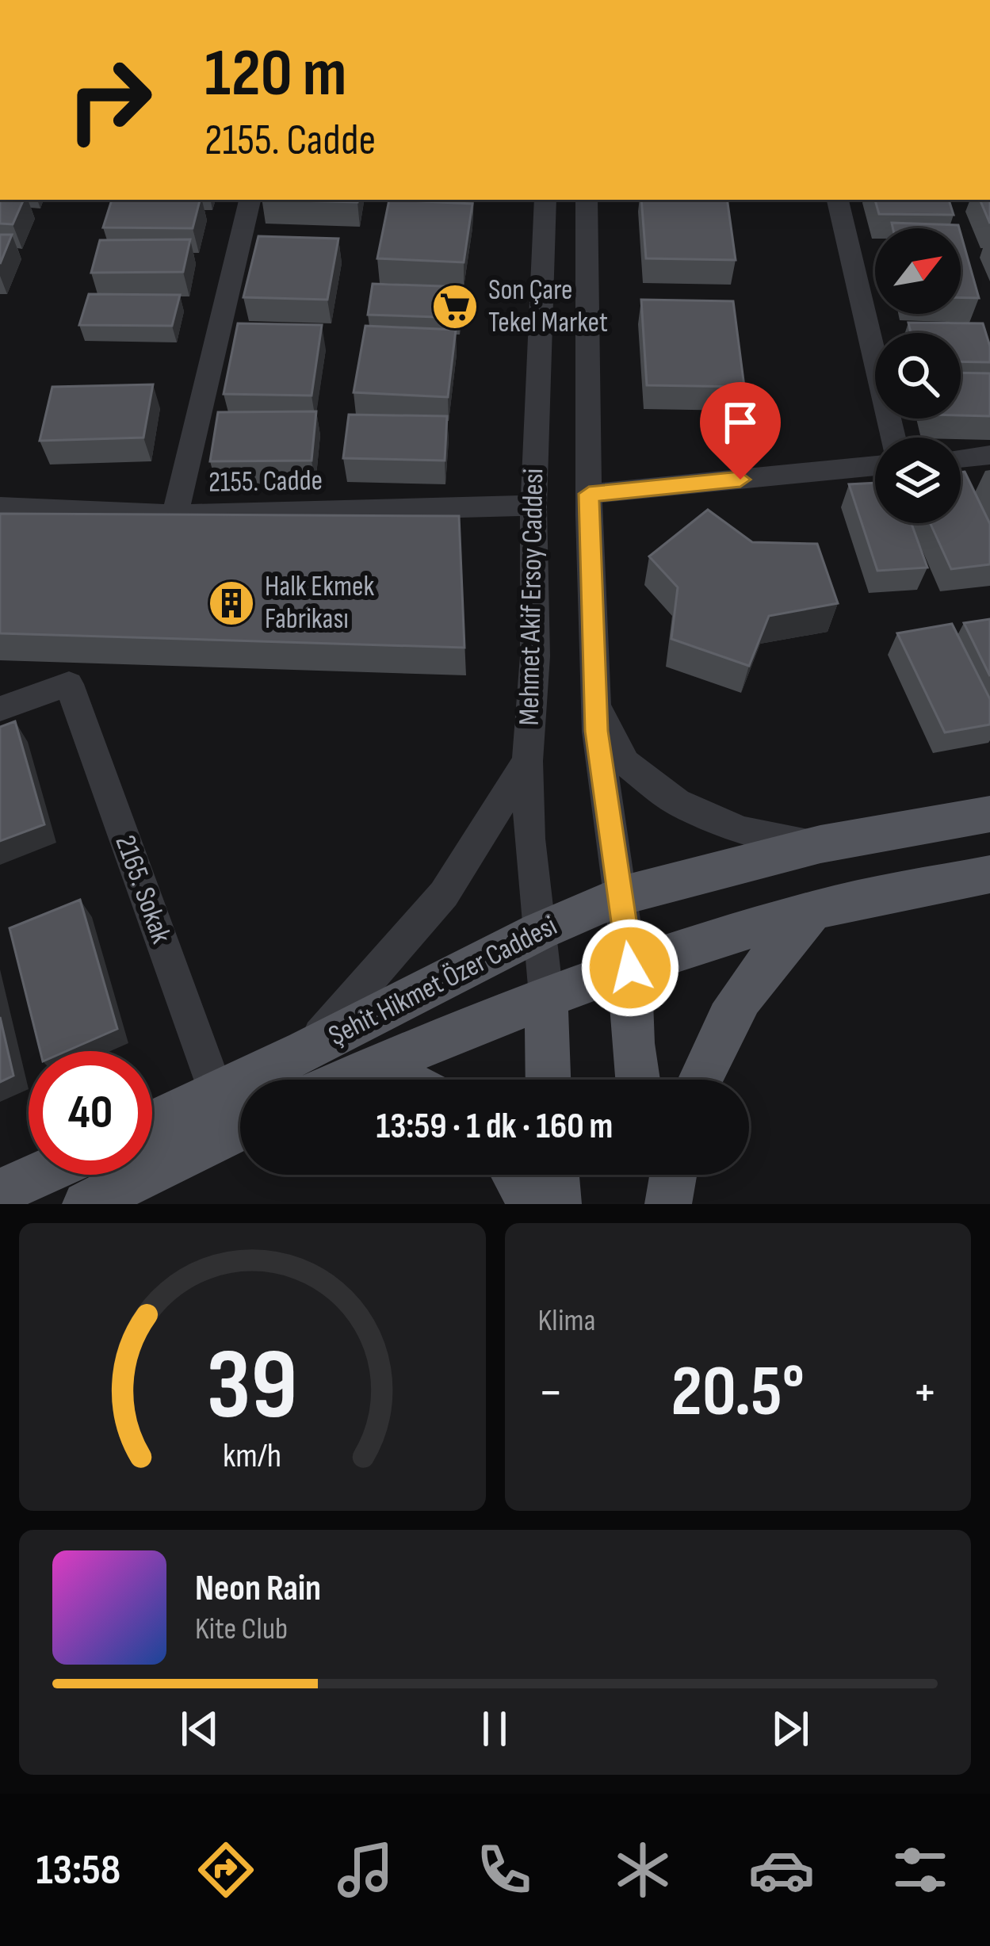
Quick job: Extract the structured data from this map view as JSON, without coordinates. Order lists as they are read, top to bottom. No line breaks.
{"streets":{"main road":["Şehit Hikmet Özer Caddesi"],"street":["2155. Cadde","Mehmet Akif Ersoy Caddesi","2165. Sokak"]},"crossings":[["2155. Cadde","Mehmet Akif Ersoy Caddesi"],["Mehmet Akif Ersoy Caddesi","Şehit Hikmet Özer Caddesi"],["2165. Sokak","Şehit Hikmet Özer Caddesi"]],"places":{"supermarket":["Son Çare Tekel Market"],"building":["Halk Ekmek Fabrikası"]},"north":"top right","page":{"turn":["120 m","2155. Cadde"],"limit":"40","trip":"13:59 · 1 dk · 160 m","tile":"Klima","heat":["−","20.5°","+"],"song":["Neon Rain","Kite Club"],"tabs":"13:58","gauge":["39","km/h"]}}
